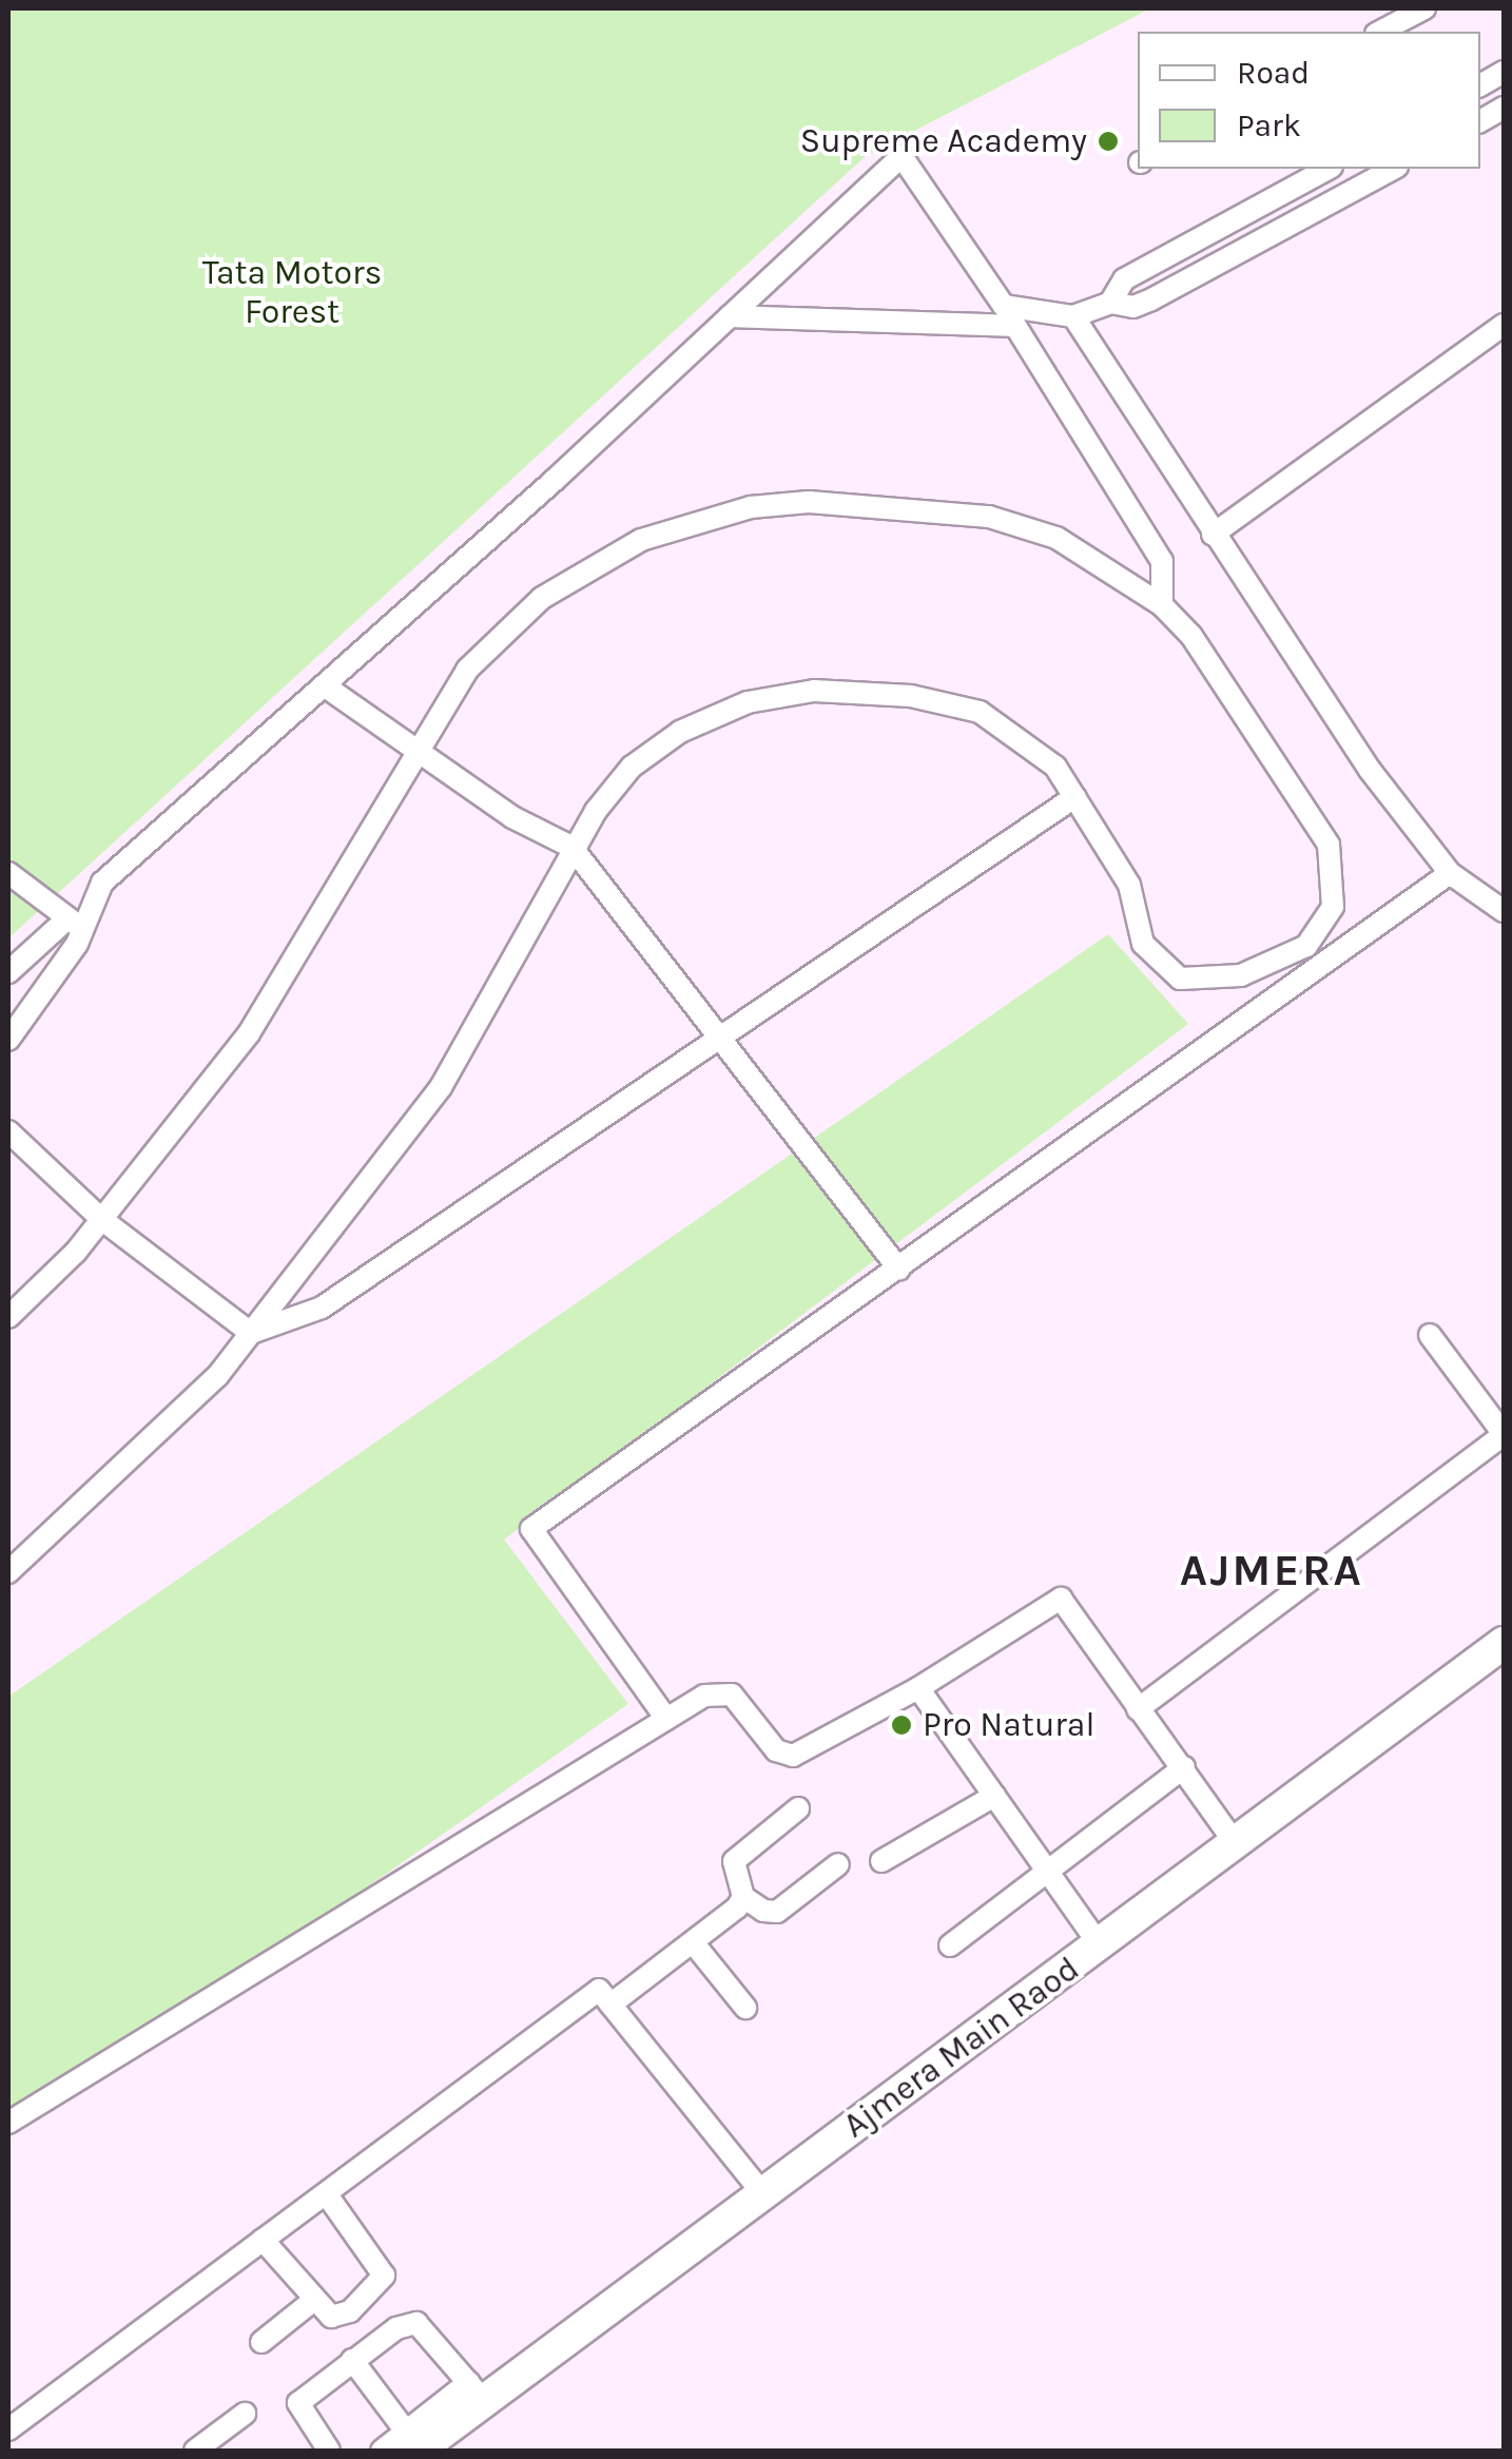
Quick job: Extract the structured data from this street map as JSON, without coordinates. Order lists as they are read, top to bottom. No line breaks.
{"streets":{"street":["Ajmera Main Raod"]},"districts":["AJMERA"],"parks":["Tata Motors Forest"],"places":["Supreme Academy","Pro Natural"],"legend":["Road","Park"]}
